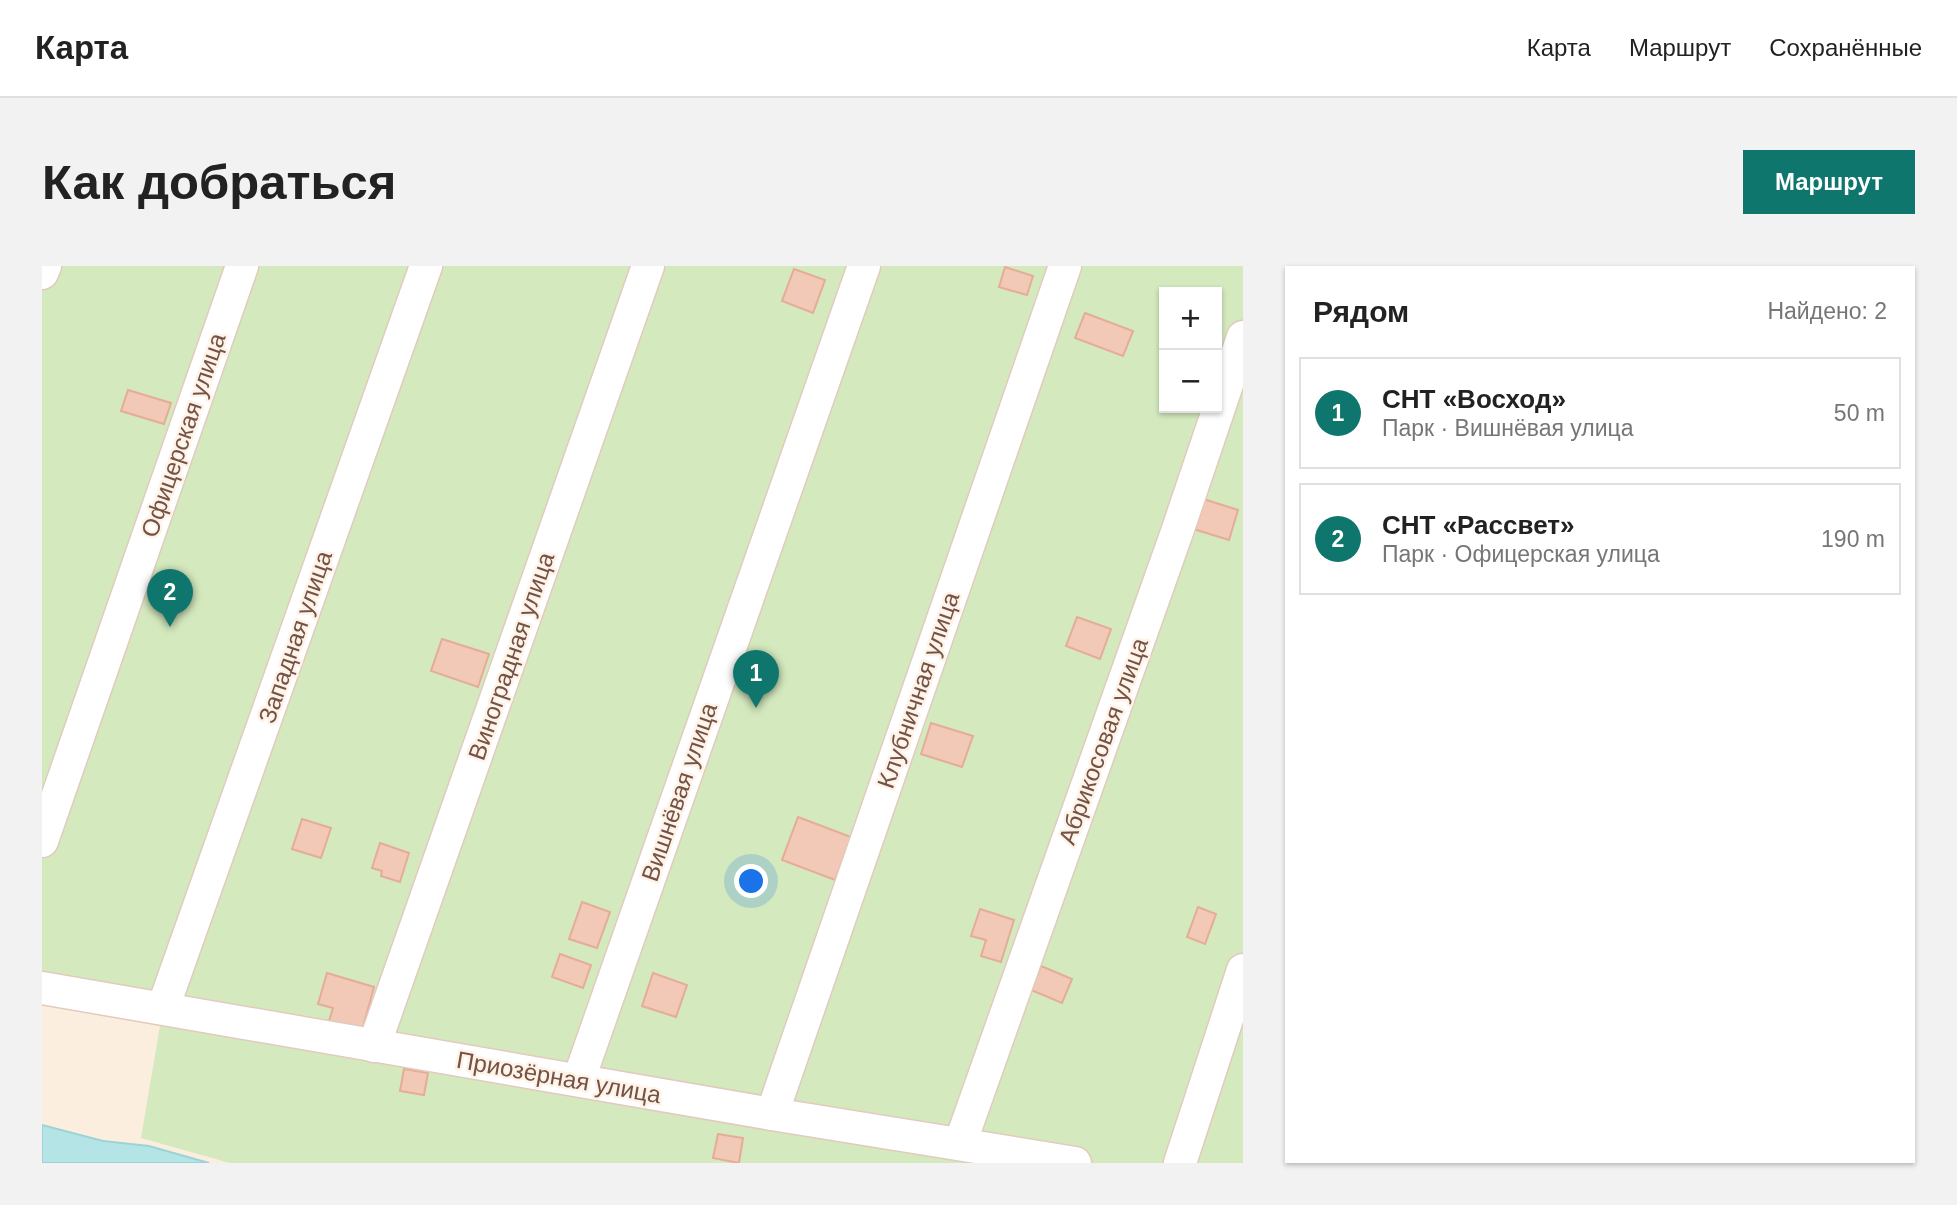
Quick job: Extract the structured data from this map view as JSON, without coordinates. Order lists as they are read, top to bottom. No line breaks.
{"streets":{"street":["Офицерская улица","Западная улица","Виноградная улица","Клубничная улица","Абрикосовая улица","Вишнёвая улица","Приозёрная улица"]},"crossings":[["Западная улица","Приозёрная улица"],["Виноградная улица","Приозёрная улица"],["Клубничная улица","Приозёрная улица"],["Абрикосовая улица","Приозёрная улица"],["Вишнёвая улица","Приозёрная улица"]],"page":{"header":"Карта","nav":["Карта","Маршрут","Сохранённые"],"buttons":"Маршрут","title":"Как добраться","heading":["Рядом","Найдено: 2"],"map_buttons":["+","−"],"list":[{"mark":"1","name":"СНТ «Восход»","note":"Парк · Вишнёвая улица","value":"50 m"},{"mark":"2","name":"СНТ «Рассвет»","note":"Парк · Офицерская улица","value":"190 m"}],"pins":["2","1"]}}
